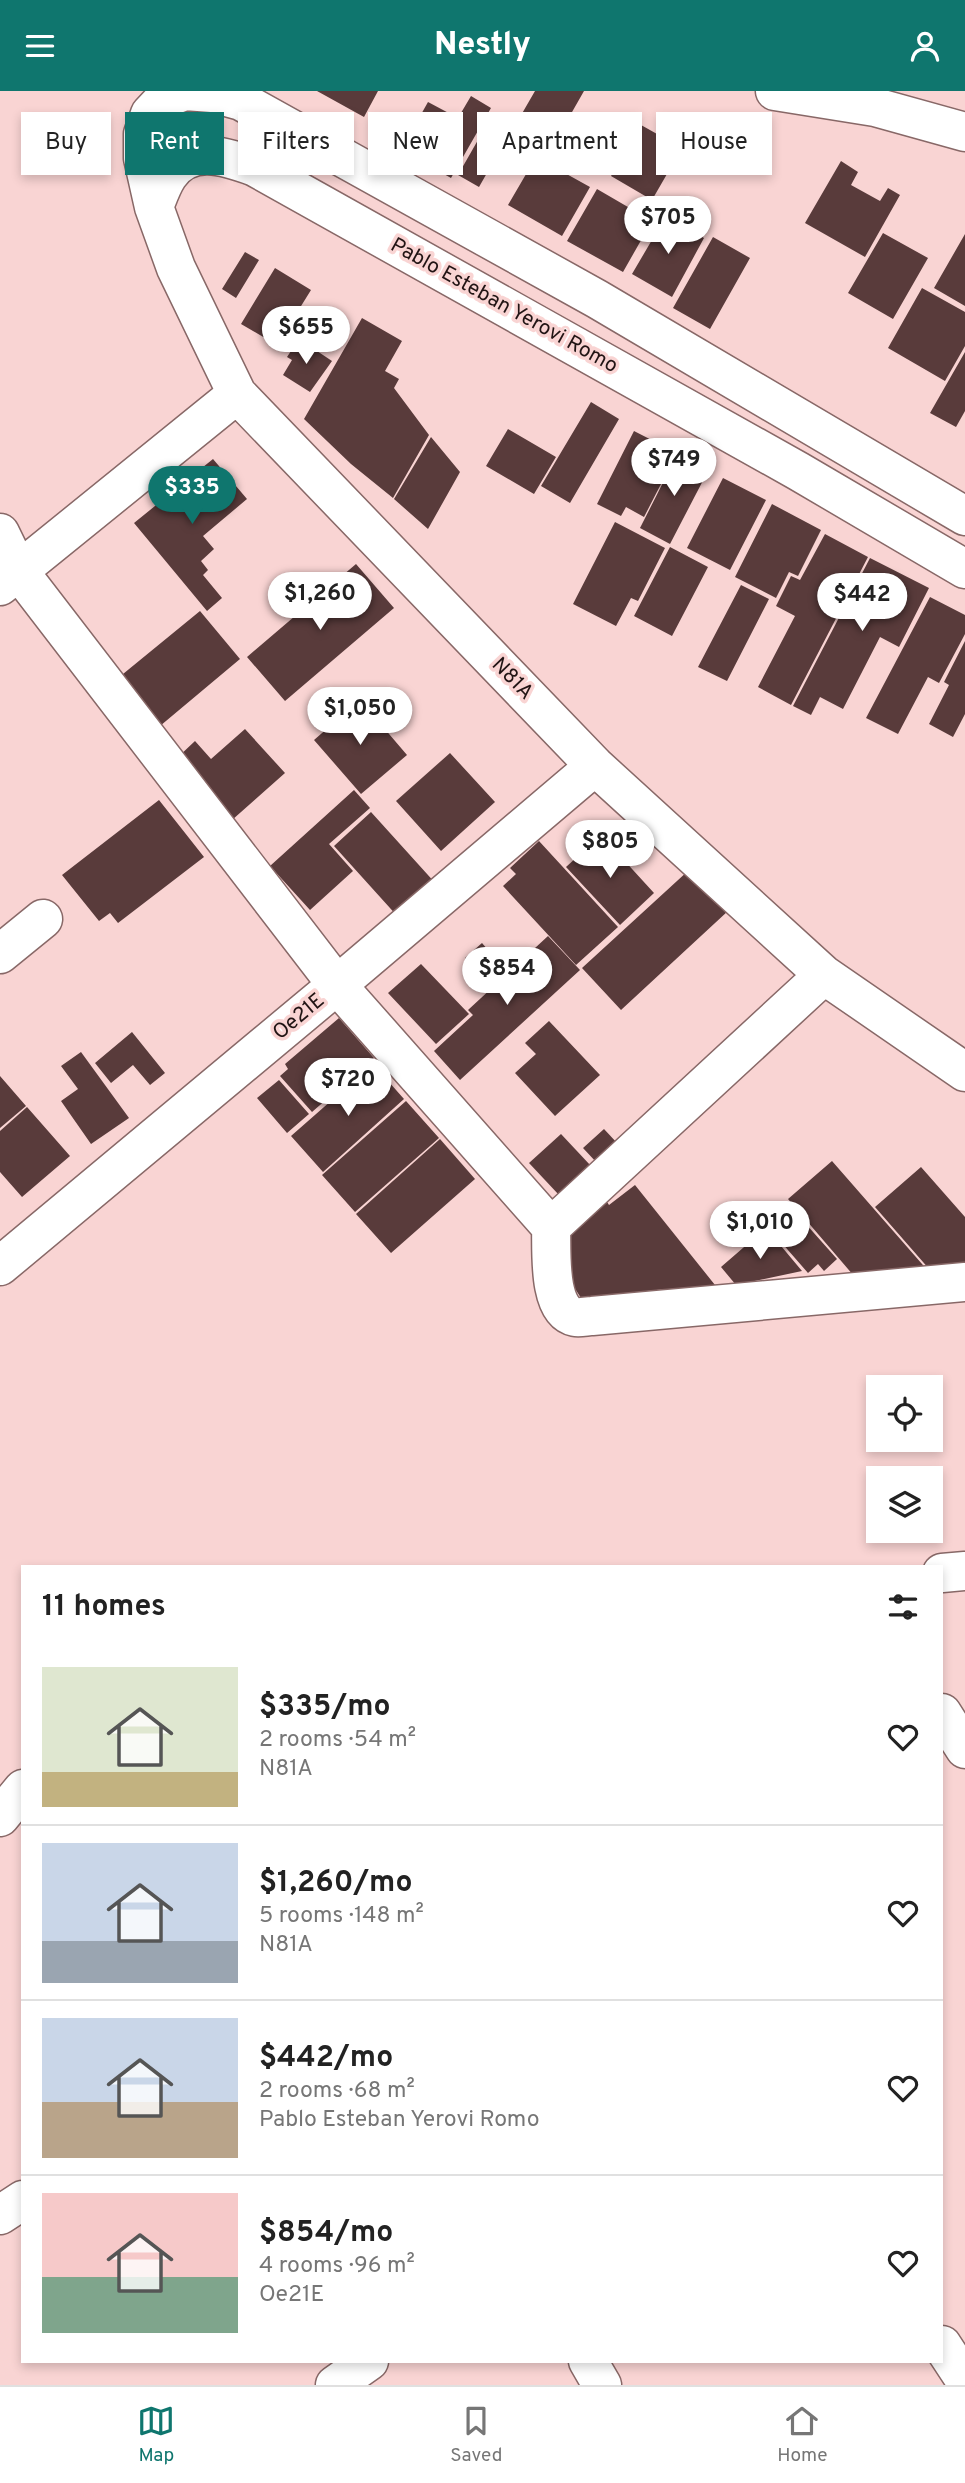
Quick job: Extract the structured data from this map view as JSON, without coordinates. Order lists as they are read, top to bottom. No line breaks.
{"streets":{"street":["Pablo Esteban Yerovi Romo","N81A","Oe21E"]},"crossings":[["Pablo Esteban Yerovi Romo","N81A"],["N81A","Oe21E"]],"page":{"header":"Nestly","chip":["Buy","Rent","Filters","New","Apartment","House"],"price":["$705","$655","$749","$335","$1,260","$442","$1,050","$805","$854","$720","$1,010"],"heading":"11 homes","list":[{"name":"$335/mo","note":"2 rooms · 54 m² · N81A"},{"name":"$1,260/mo","note":"5 rooms · 148 m² · N81A"},{"name":"$442/mo","note":"2 rooms · 68 m² · Pablo Esteban Yerovi Romo"},{"name":"$854/mo","note":"4 rooms · 96 m² · Oe21E"}],"tabs":["Map","Saved","Home"]}}
